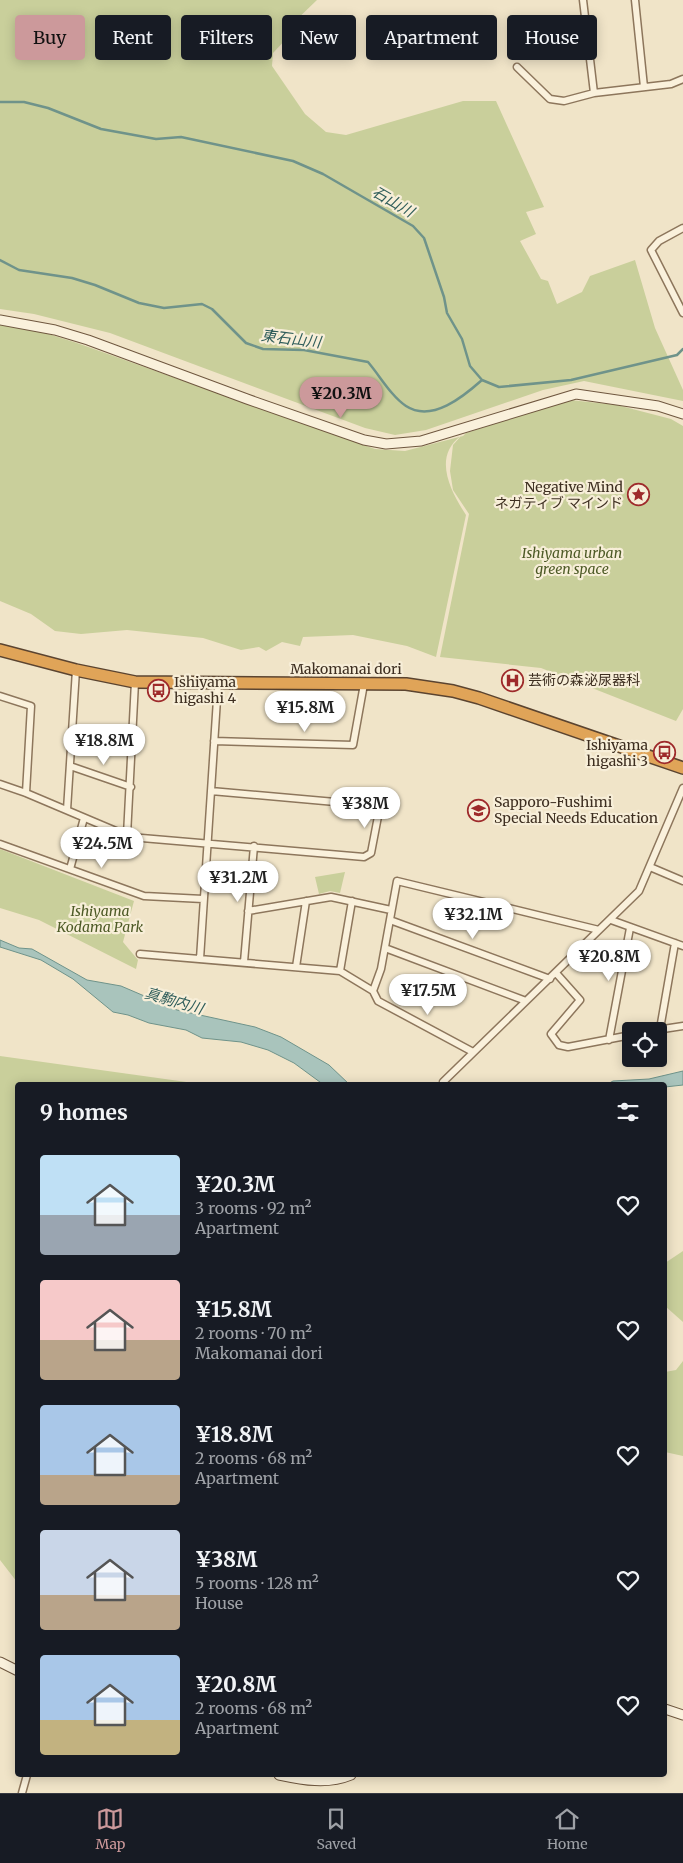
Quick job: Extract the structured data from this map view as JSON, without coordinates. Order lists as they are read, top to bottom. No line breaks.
{"streets":{"highway":["Makomanai dori"]},"water":["石山川","東石山川","真駒内川"],"parks":["Ishiyama urban green space","Ishiyama Kodama Park"],"places":{"place":["Negative Mind ネガティブ マインド"],"hospital":["芸術の森泌尿器科"],"bus stop":["Ishiyama higashi 4","Ishiyama higashi 3"],"school or university":["Sapporo-Fushimi Special Needs Education"]},"page":{"chip":["Buy","Rent","Filters","New","Apartment","House"],"price":["¥20.3M","¥15.8M","¥18.8M","¥38M","¥24.5M","¥31.2M","¥32.1M","¥20.8M","¥17.5M"],"heading":"9 homes","list":[{"name":"¥20.3M","note":"3 rooms · 92 m² · Apartment"},{"name":"¥15.8M","note":"2 rooms · 70 m² · Makomanai dori"},{"name":"¥18.8M","note":"2 rooms · 68 m² · Apartment"},{"name":"¥38M","note":"5 rooms · 128 m² · House"},{"name":"¥20.8M","note":"2 rooms · 68 m² · Apartment"}],"tabs":["Map","Saved","Home"]}}
